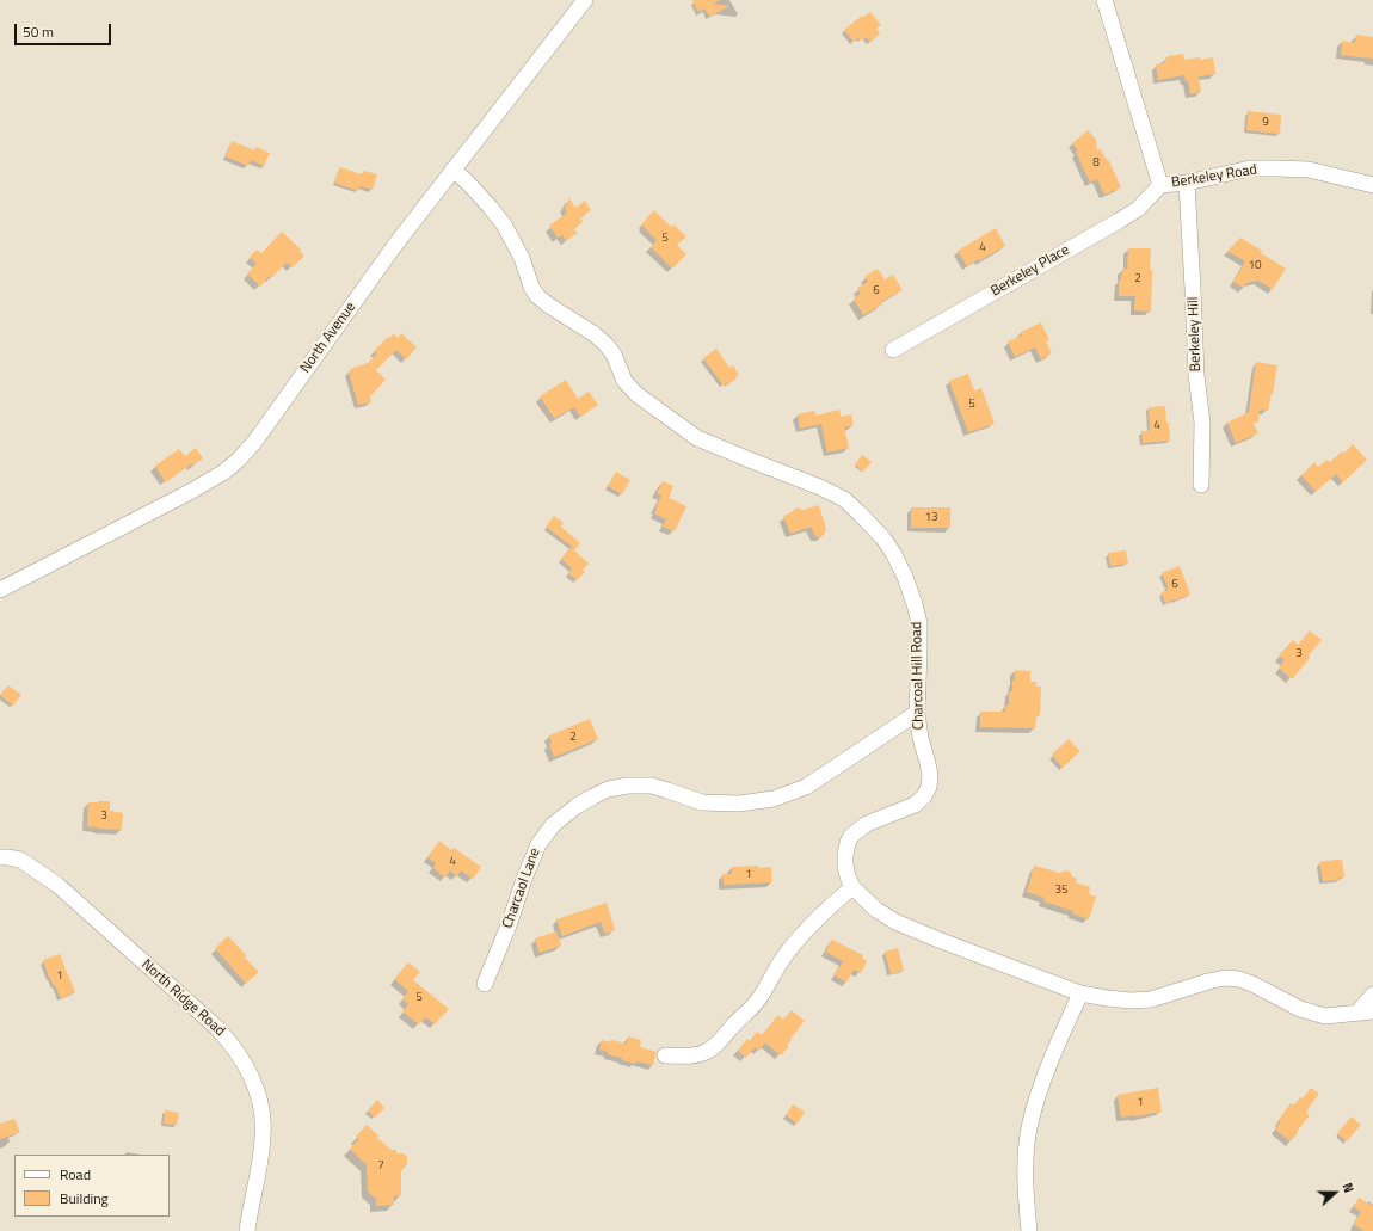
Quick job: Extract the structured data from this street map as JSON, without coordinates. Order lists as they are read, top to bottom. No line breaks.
{"streets":{"street":["Berkeley Road","Berkeley Place","Berkeley Hill","North Avenue","Charcoal Hill Road","Charcaol Lane","North Ridge Road"]},"crossings":[["Berkeley Road","Berkeley Place"],["Berkeley Road","Berkeley Hill"],["North Avenue","Charcoal Hill Road"],["Charcoal Hill Road","Charcaol Lane"]],"house_numbers":["9","8","5","4","10","2","6","5","4","13","6","3","2","3","4","1","35","1","5","1","7"],"legend":["Road","Building"],"scale_bar":"50 m","north":"right"}
